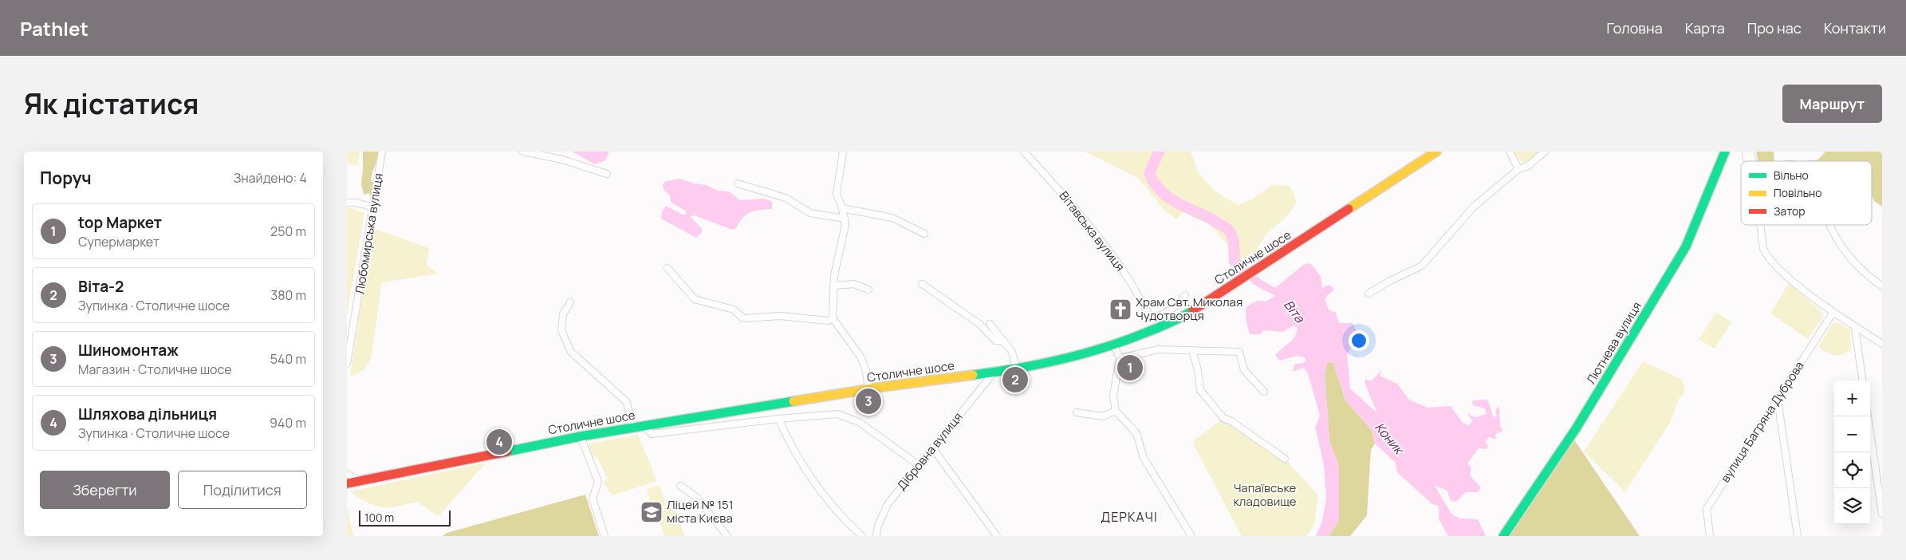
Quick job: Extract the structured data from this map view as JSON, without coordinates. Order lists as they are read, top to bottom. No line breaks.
{"streets":{"main road":["Столичне шосе","Лютнева вулиця"],"street":["Вітавська вулиця","Любомирська вулиця","вулиця Багряна Дуброва","Дібровна вулиця"]},"crossings":[["Столичне шосе","Дібровна вулиця"]],"districts":["ДЕРКАЧІ"],"water":["Віта","Коник"],"parks":["Чапаївське кладовище"],"places":{"church":["Храм Свт. Миколая Чудотворця"],"school or university":["Ліцей № 151 міста Києва"]},"legend":["Вільно","Повільно","Затор"],"scale_bar":"100 m","page":{"header":"Pathlet","nav":["Головна","Карта","Про нас","Контакти"],"title":"Як дістатися","buttons":["Маршрут",["Зберегти","Поділитися"]],"heading":["Поруч","Знайдено: 4"],"list":[{"mark":"1","name":"top Маркет","note":"Супермаркет","value":"250 m"},{"mark":"2","name":"Віта-2","note":"Зупинка · Столичне шосе","value":"380 m"},{"mark":"3","name":"Шиномонтаж","note":"Магазин · Столичне шосе","value":"540 m"},{"mark":"4","name":"Шляхова дільниця","note":"Зупинка · Столичне шосе","value":"940 m"}],"pins":["1","2","3","4"],"map_buttons":["+","−"],"scale":"100 m"}}
